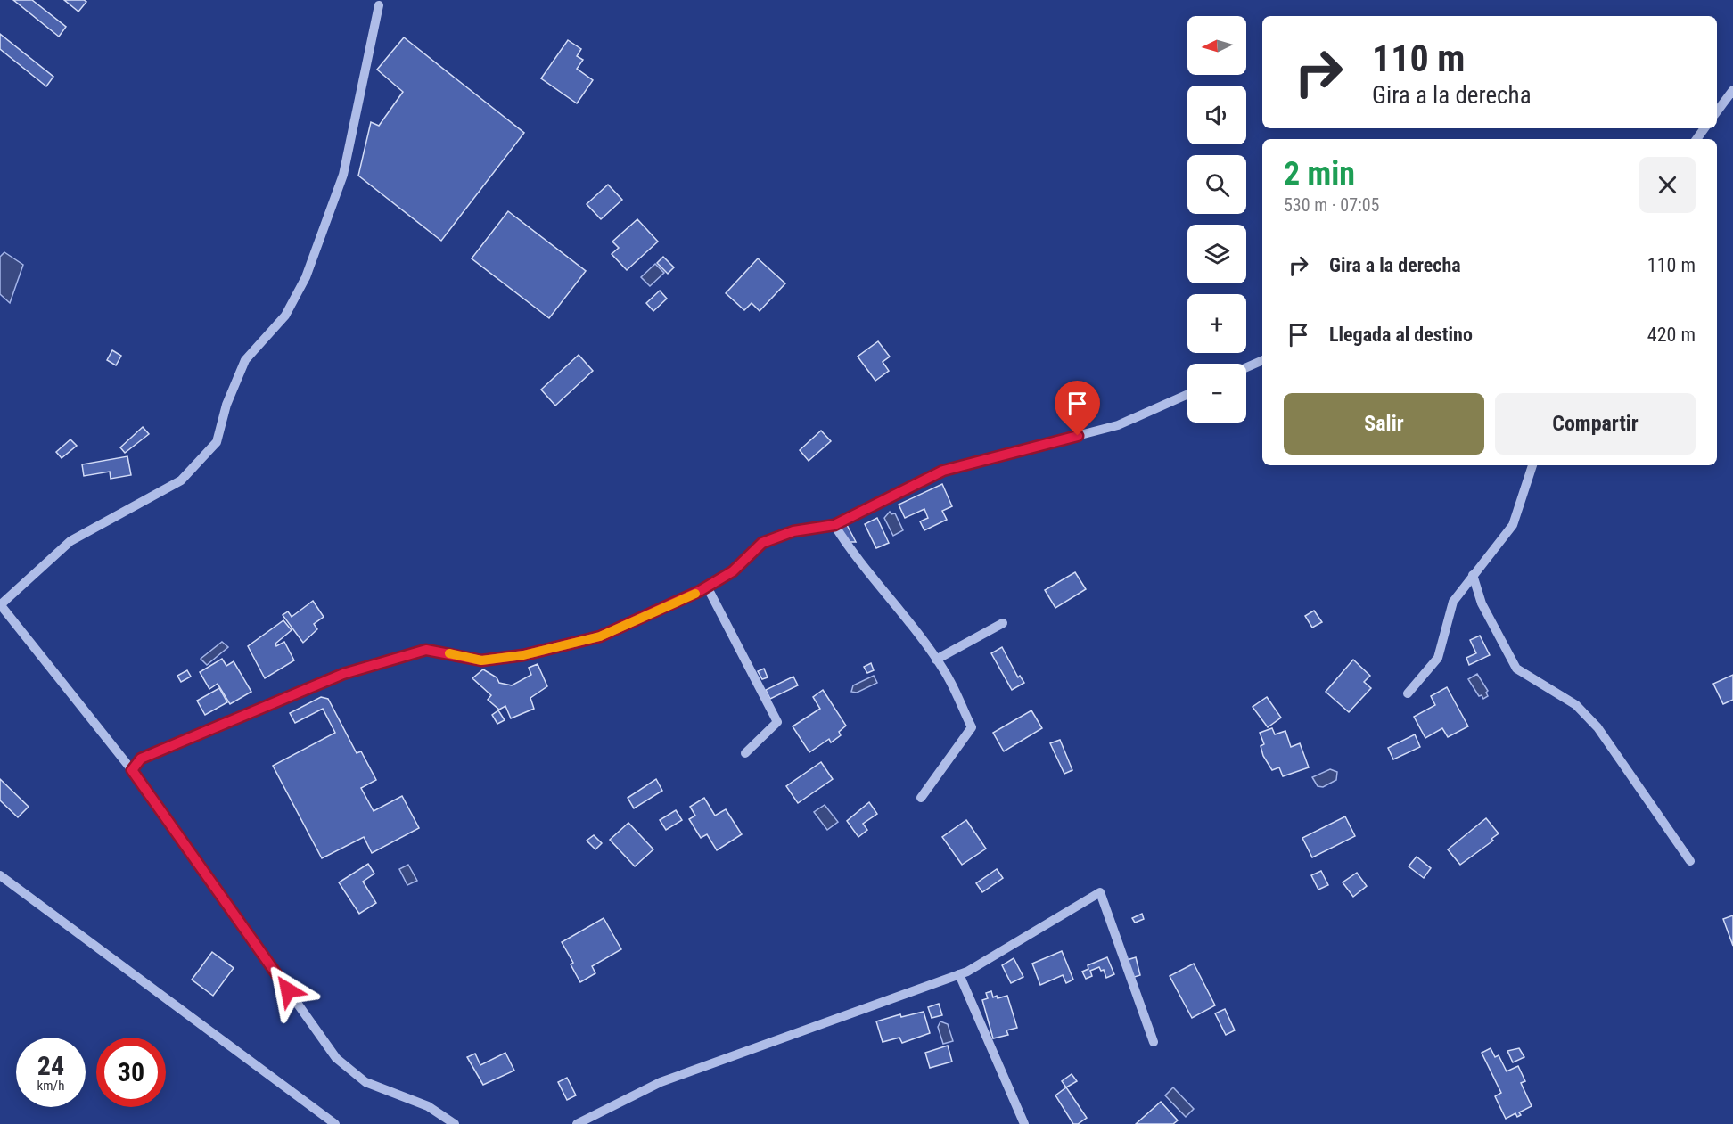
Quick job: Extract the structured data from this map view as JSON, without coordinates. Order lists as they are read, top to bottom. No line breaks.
{"north":"left","page":{"map_buttons":["+","−"],"turn":["110 m","Gira a la derecha"],"heading":["2 min","530 m · 07:05"],"list":[{"name":"Gira a la derecha","value":"110 m"},{"name":"Llegada al destino","value":"420 m"}],"buttons":["Salir","Compartir"],"speed":"24 km/h","limit":"30"}}
